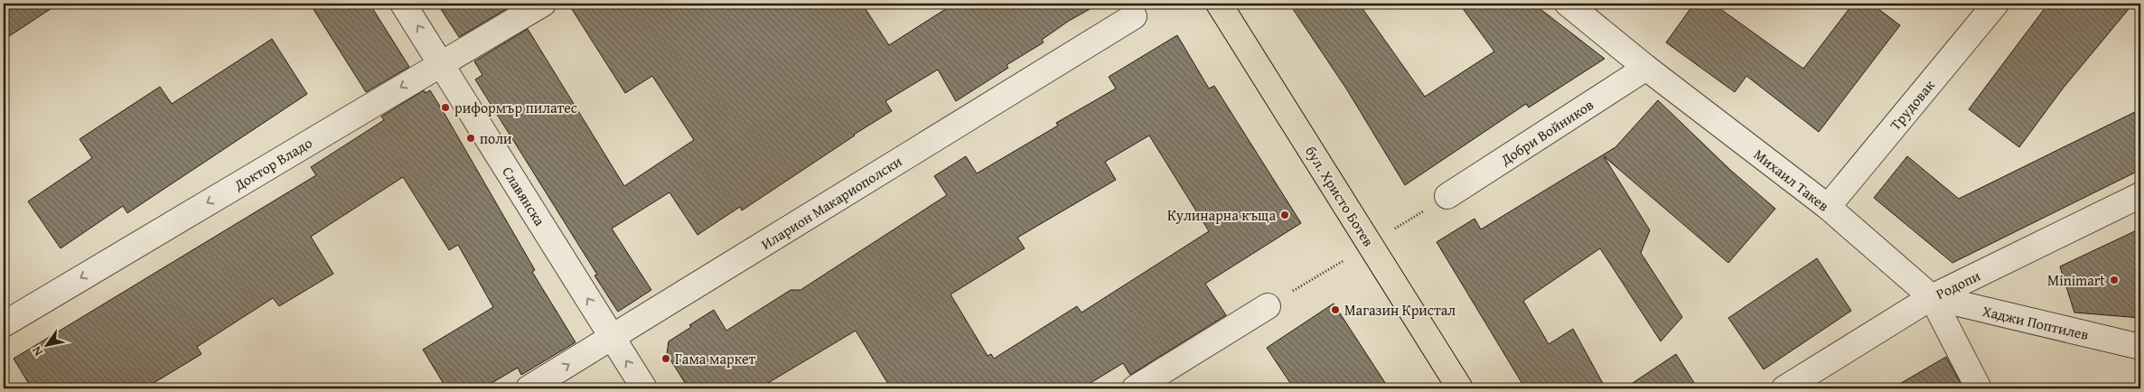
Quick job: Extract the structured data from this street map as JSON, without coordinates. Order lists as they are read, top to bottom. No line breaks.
{"streets":{"main road":["бул. Христо Ботев"],"street":["Трудовак","Добри Войников","Доктор Владо","Михаил Такев","Славянска","Иларион Макариополски","Родопи","Хаджи Поптилев"]},"crossings":[["Трудовак","Михаил Такев"],["Добри Войников","Михаил Такев"],["Доктор Владо","Славянска"],["Михаил Такев","Родопи"],["Михаил Такев","Хаджи Поптилев"],["Славянска","Иларион Макариополски"],["Родопи","Хаджи Поптилев"]],"one_way":["Доктор Владо","Славянска"],"places":["риформър пилатес","поли","Кулинарна къща","Minimart","Магазин Кристал","Гама маркет"],"north":"bottom left"}
